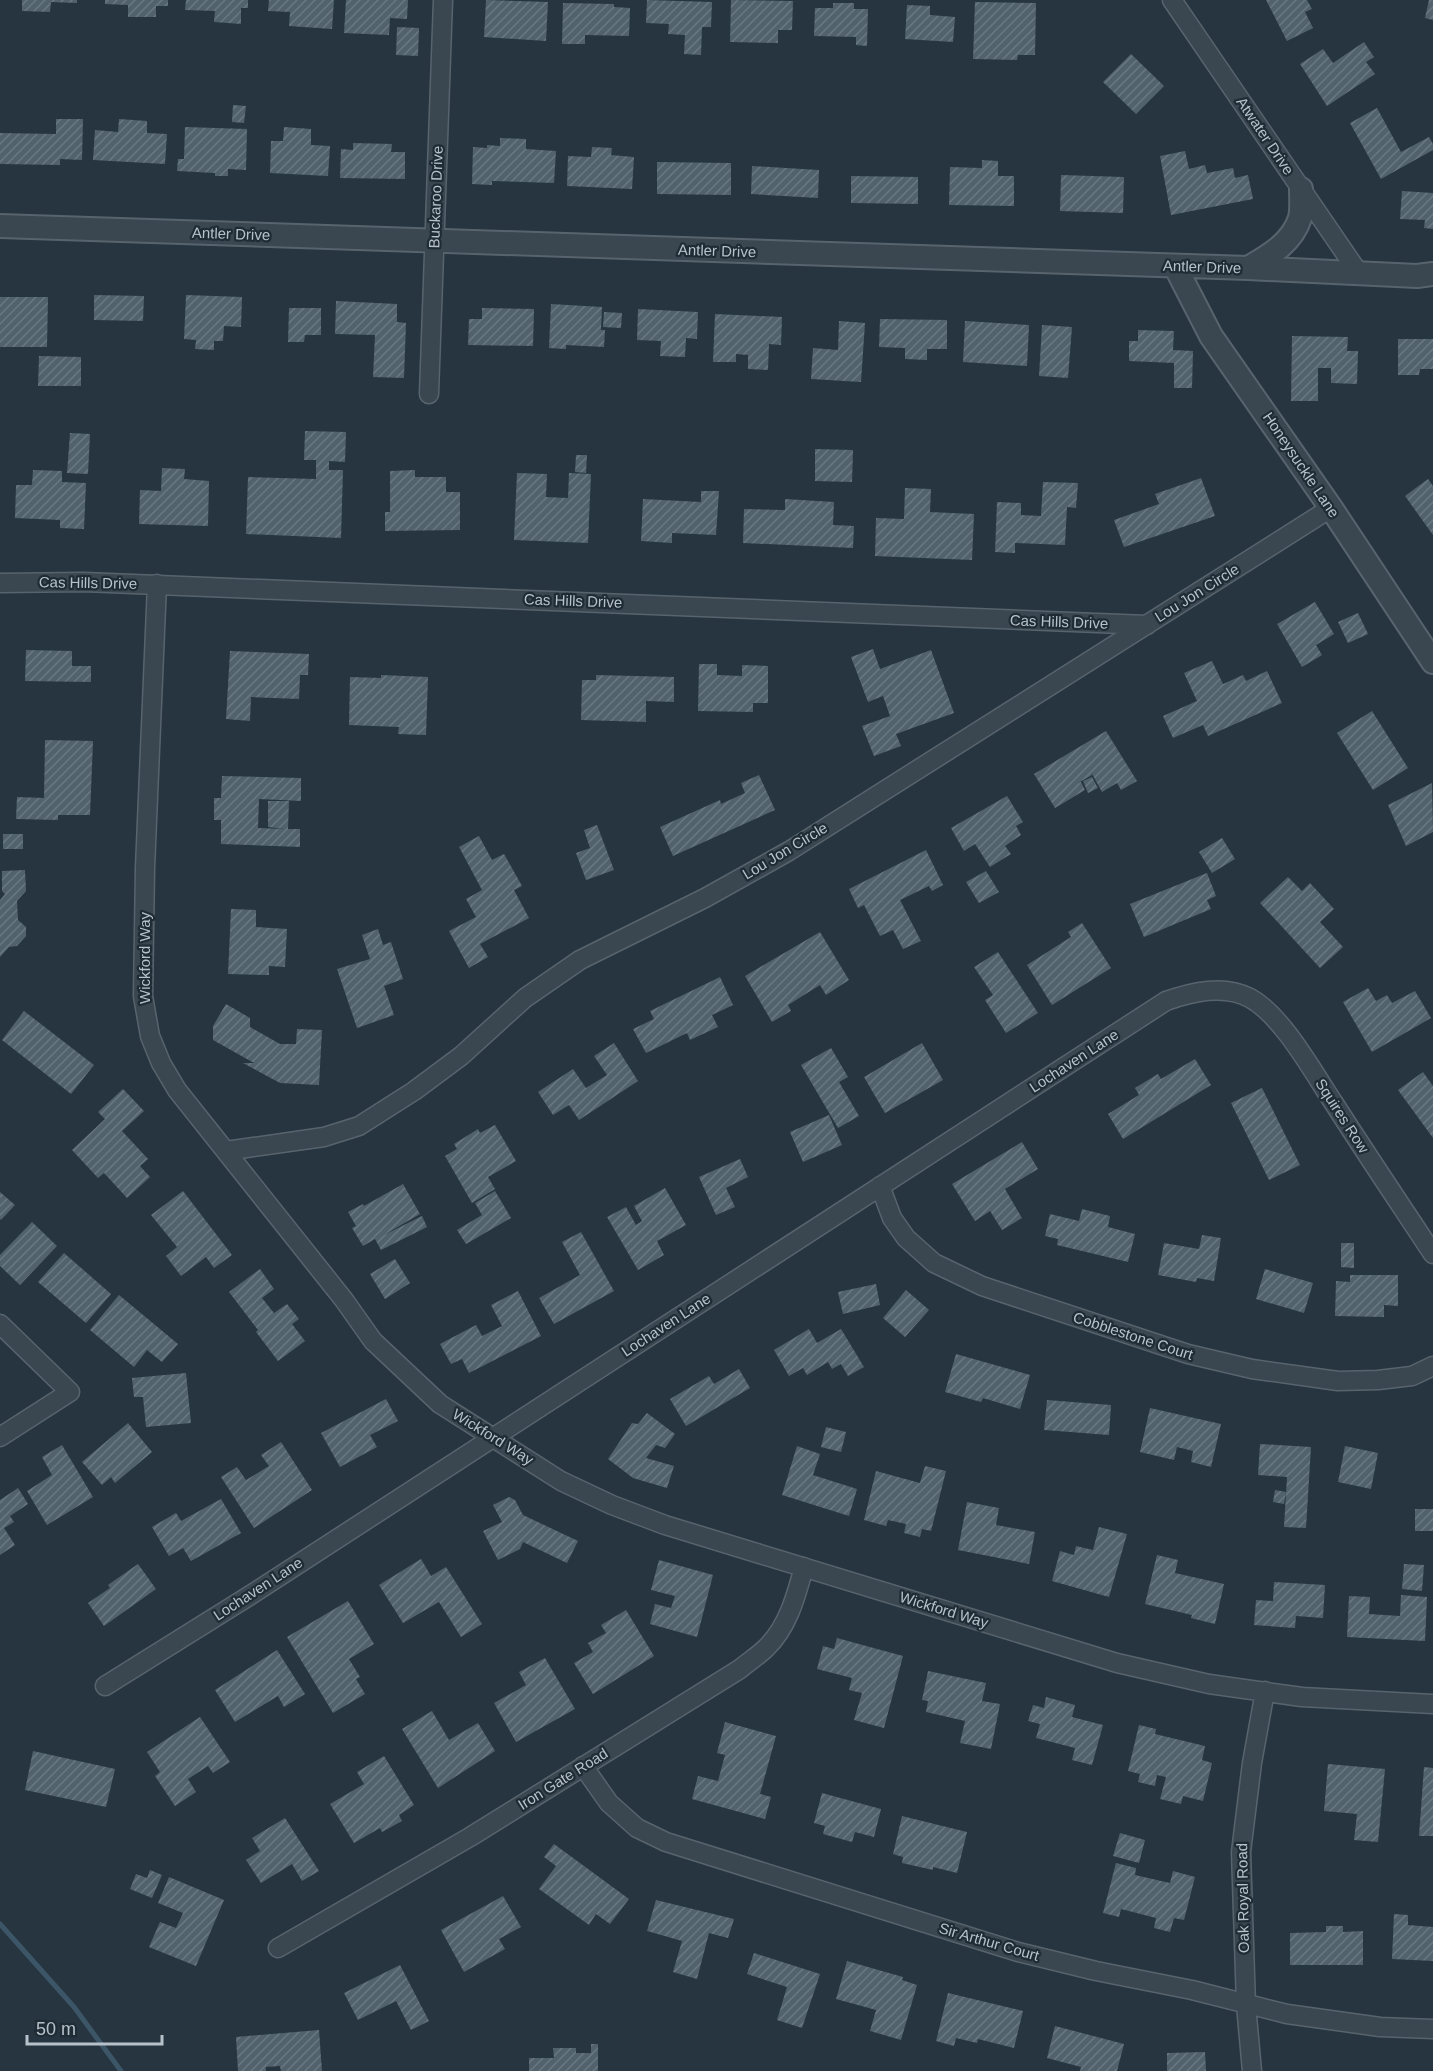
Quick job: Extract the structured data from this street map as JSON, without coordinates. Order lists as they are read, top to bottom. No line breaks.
{"streets":{"street":["Atwater Drive","Buckaroo Drive","Antler Drive","Honeysuckle Lane","Cas Hills Drive","Lou Jon Circle","Wickford Way","Lochaven Lane","Squires Row","Cobblestone Court","Iron Gate Road","Oak Royal Road","Sir Arthur Court"]},"crossings":[["Atwater Drive","Antler Drive"],["Buckaroo Drive","Antler Drive"],["Antler Drive","Honeysuckle Lane"],["Honeysuckle Lane","Lou Jon Circle"],["Cas Hills Drive","Lou Jon Circle"],["Cas Hills Drive","Wickford Way"],["Lou Jon Circle","Wickford Way"],["Wickford Way","Lochaven Lane"],["Wickford Way","Iron Gate Road"],["Wickford Way","Oak Royal Road"],["Lochaven Lane","Squires Row"],["Lochaven Lane","Cobblestone Court"],["Iron Gate Road","Sir Arthur Court"],["Oak Royal Road","Sir Arthur Court"]],"scale_bar":"50 m"}
